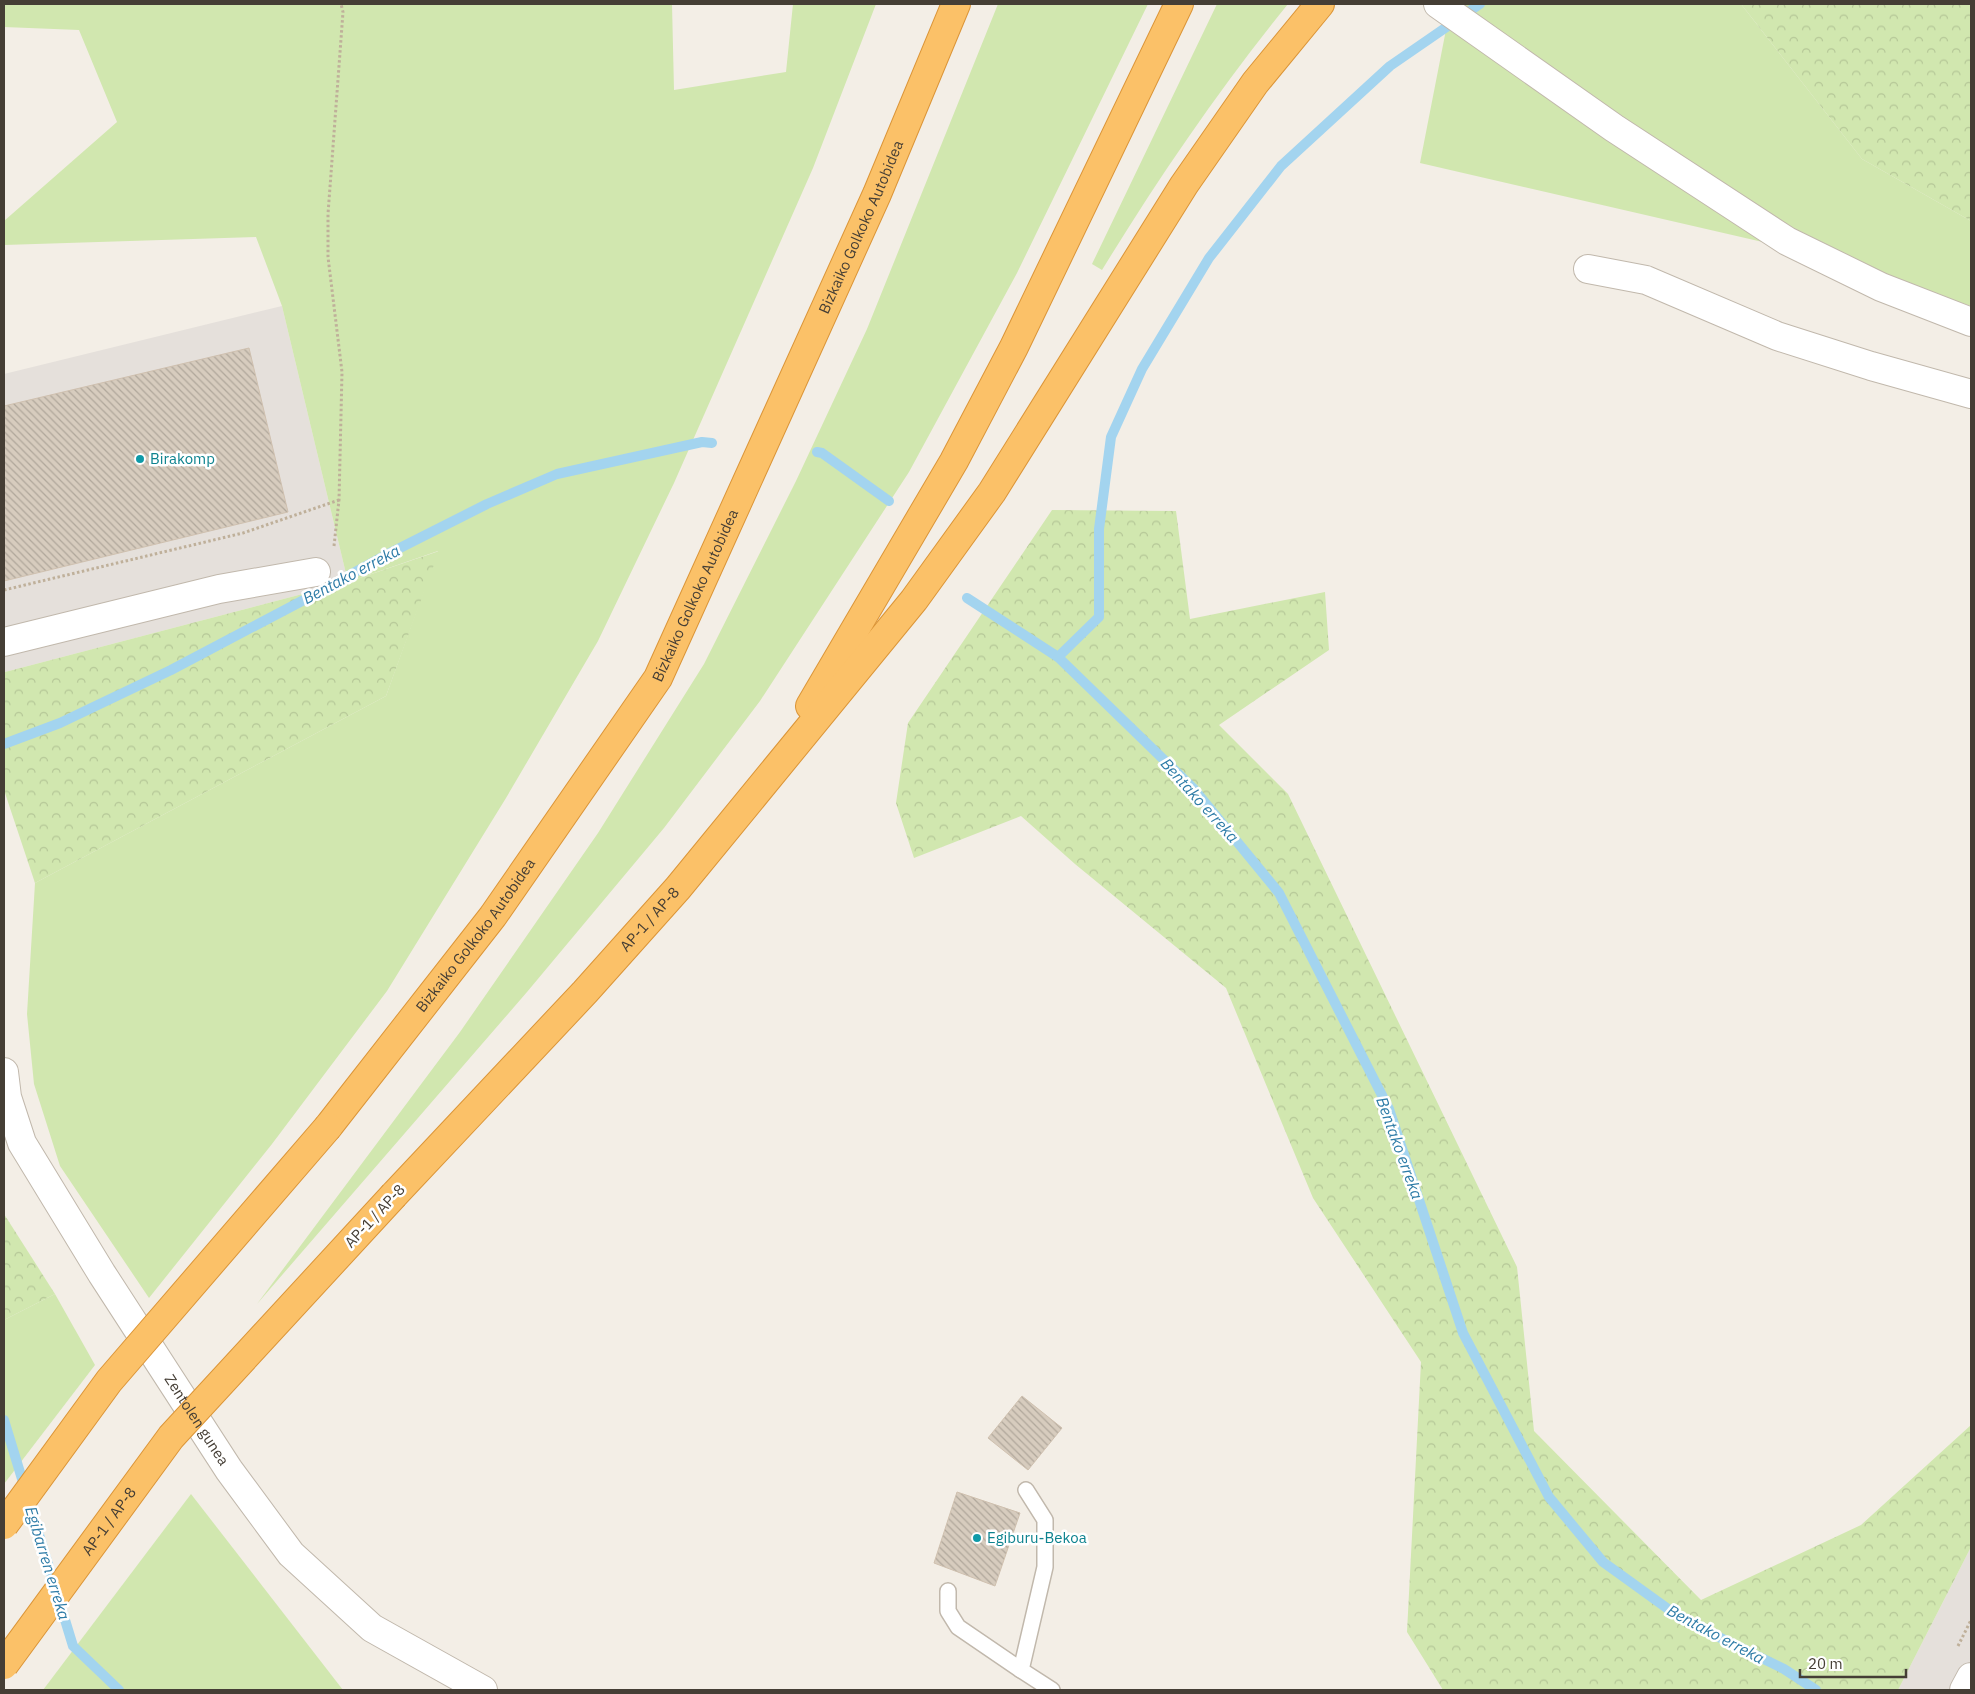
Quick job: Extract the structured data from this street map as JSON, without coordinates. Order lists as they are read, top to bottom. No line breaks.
{"streets":{"highway":["Bizkaiko Golkoko Autobidea","AP-1 / AP-8"],"street":["Zentolen gunea"]},"water":["Bentako erreka","Egibarren erreka"],"places":["Birakomp","Egiburu-Bekoa"],"scale_bar":"20 m"}
